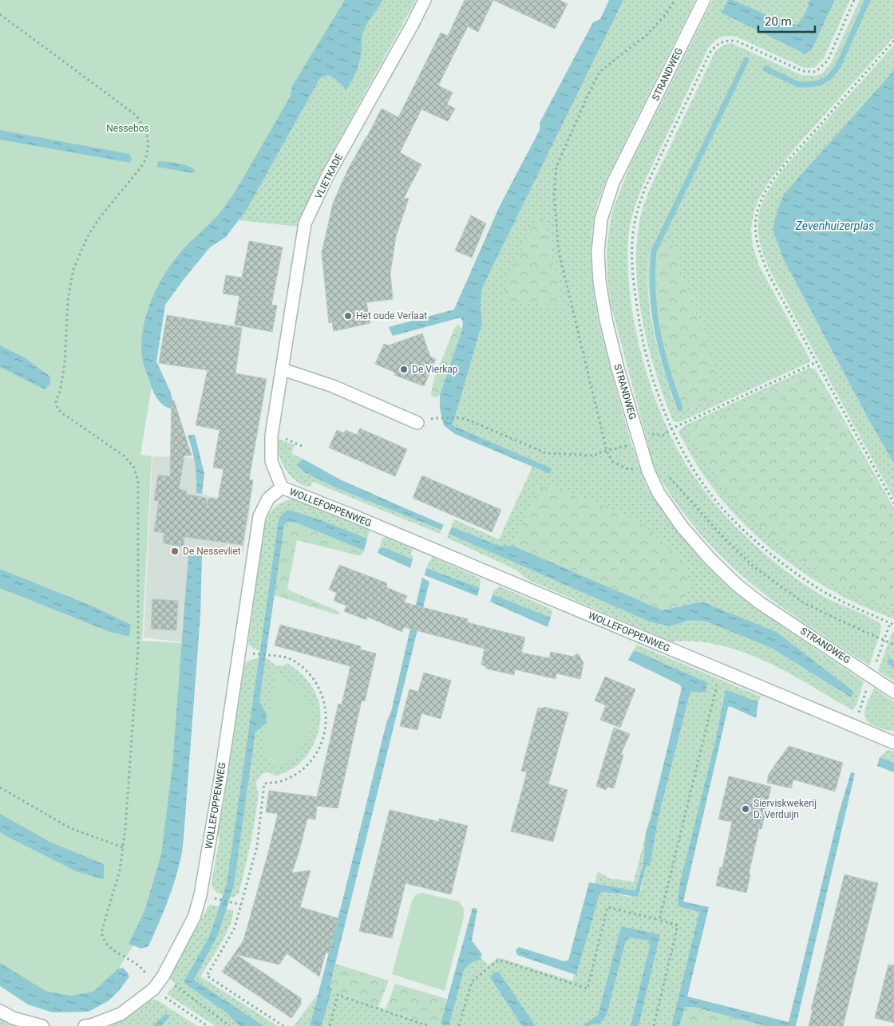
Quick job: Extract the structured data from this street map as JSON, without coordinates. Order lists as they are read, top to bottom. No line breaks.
{"streets":{"street":["STRANDWEG","VLIETKADE","WOLLEFOPPENWEG"]},"crossings":[["VLIETKADE","WOLLEFOPPENWEG"]],"water":["Zevenhuizerplas"],"parks":["Nessebos"],"places":["Het oude Verlaat","De Vierkap","De Nessevliet","Sierviskwekerij D. Verduijn"],"scale_bar":"20 m"}
